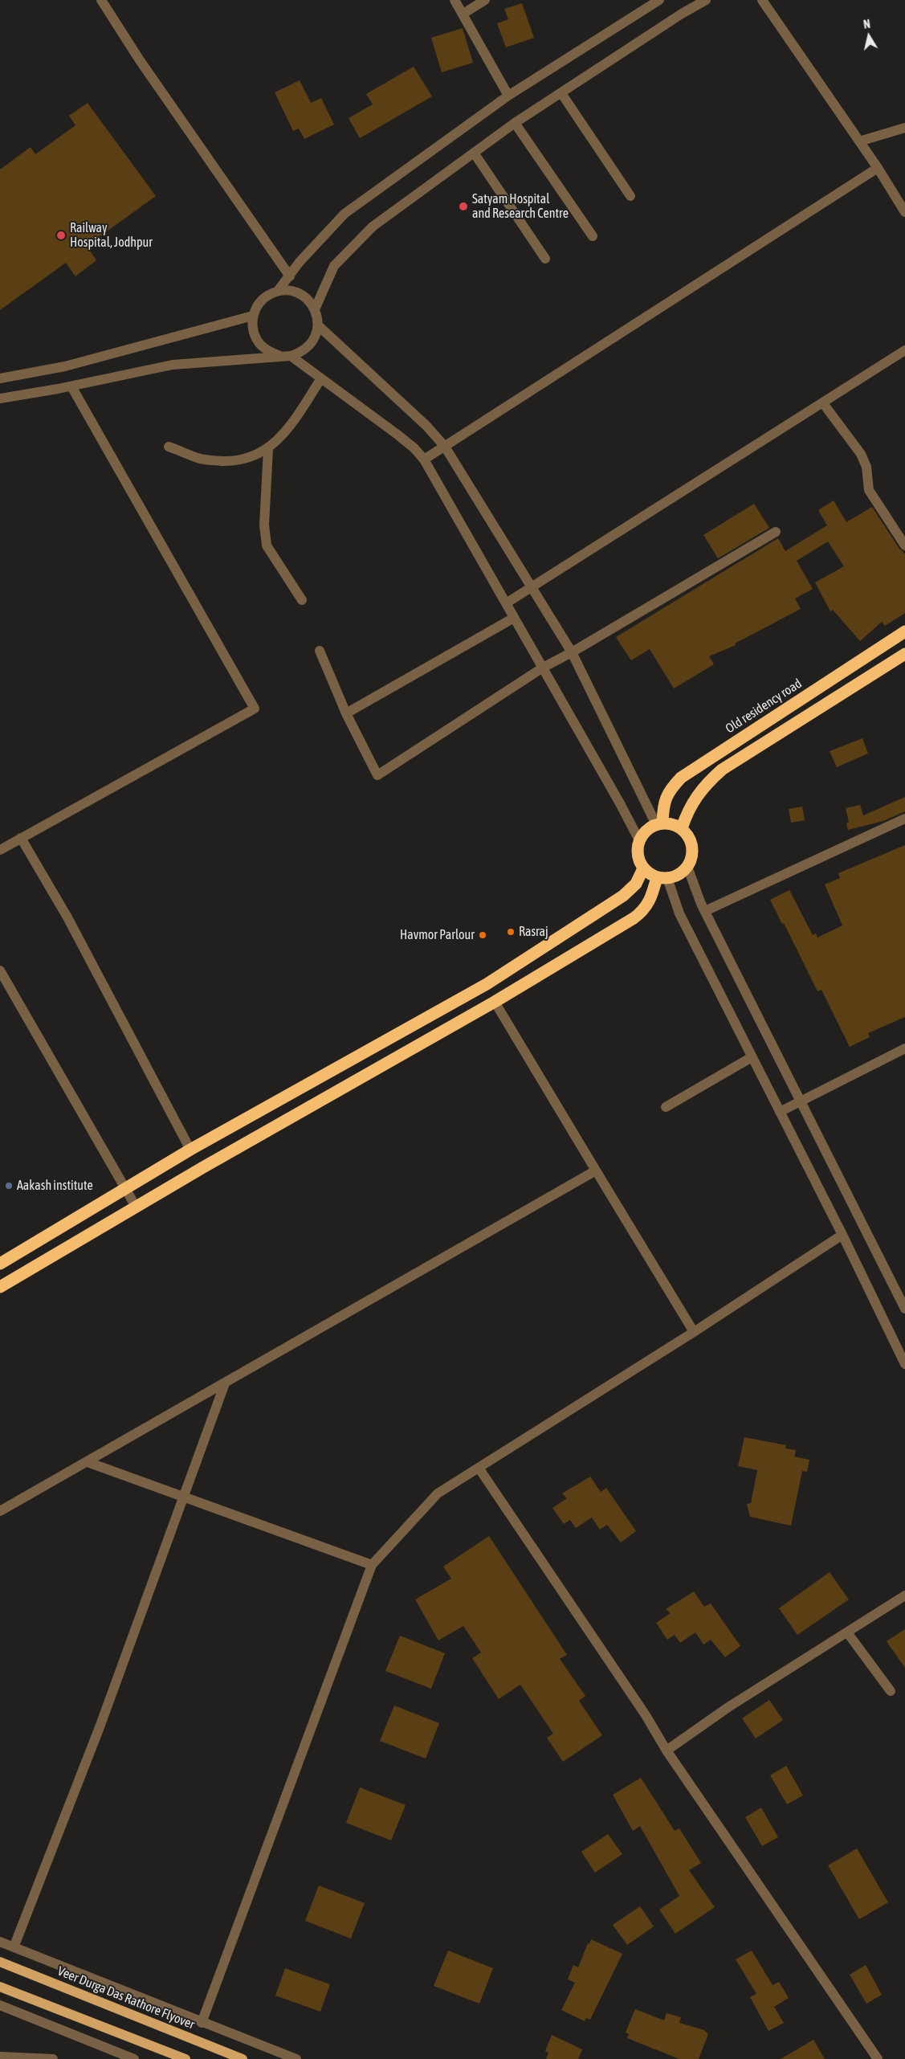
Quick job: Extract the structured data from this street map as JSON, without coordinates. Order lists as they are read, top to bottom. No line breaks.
{"streets":{"highway":["Old residency road"],"main road":["Veer Durga Das Rathore Flyover"]},"places":["Satyam Hospital and Research Centre","Railway Hospital, Jodhpur","Rasraj","Havmor Parlour","Aakash institute"],"north":"top"}
